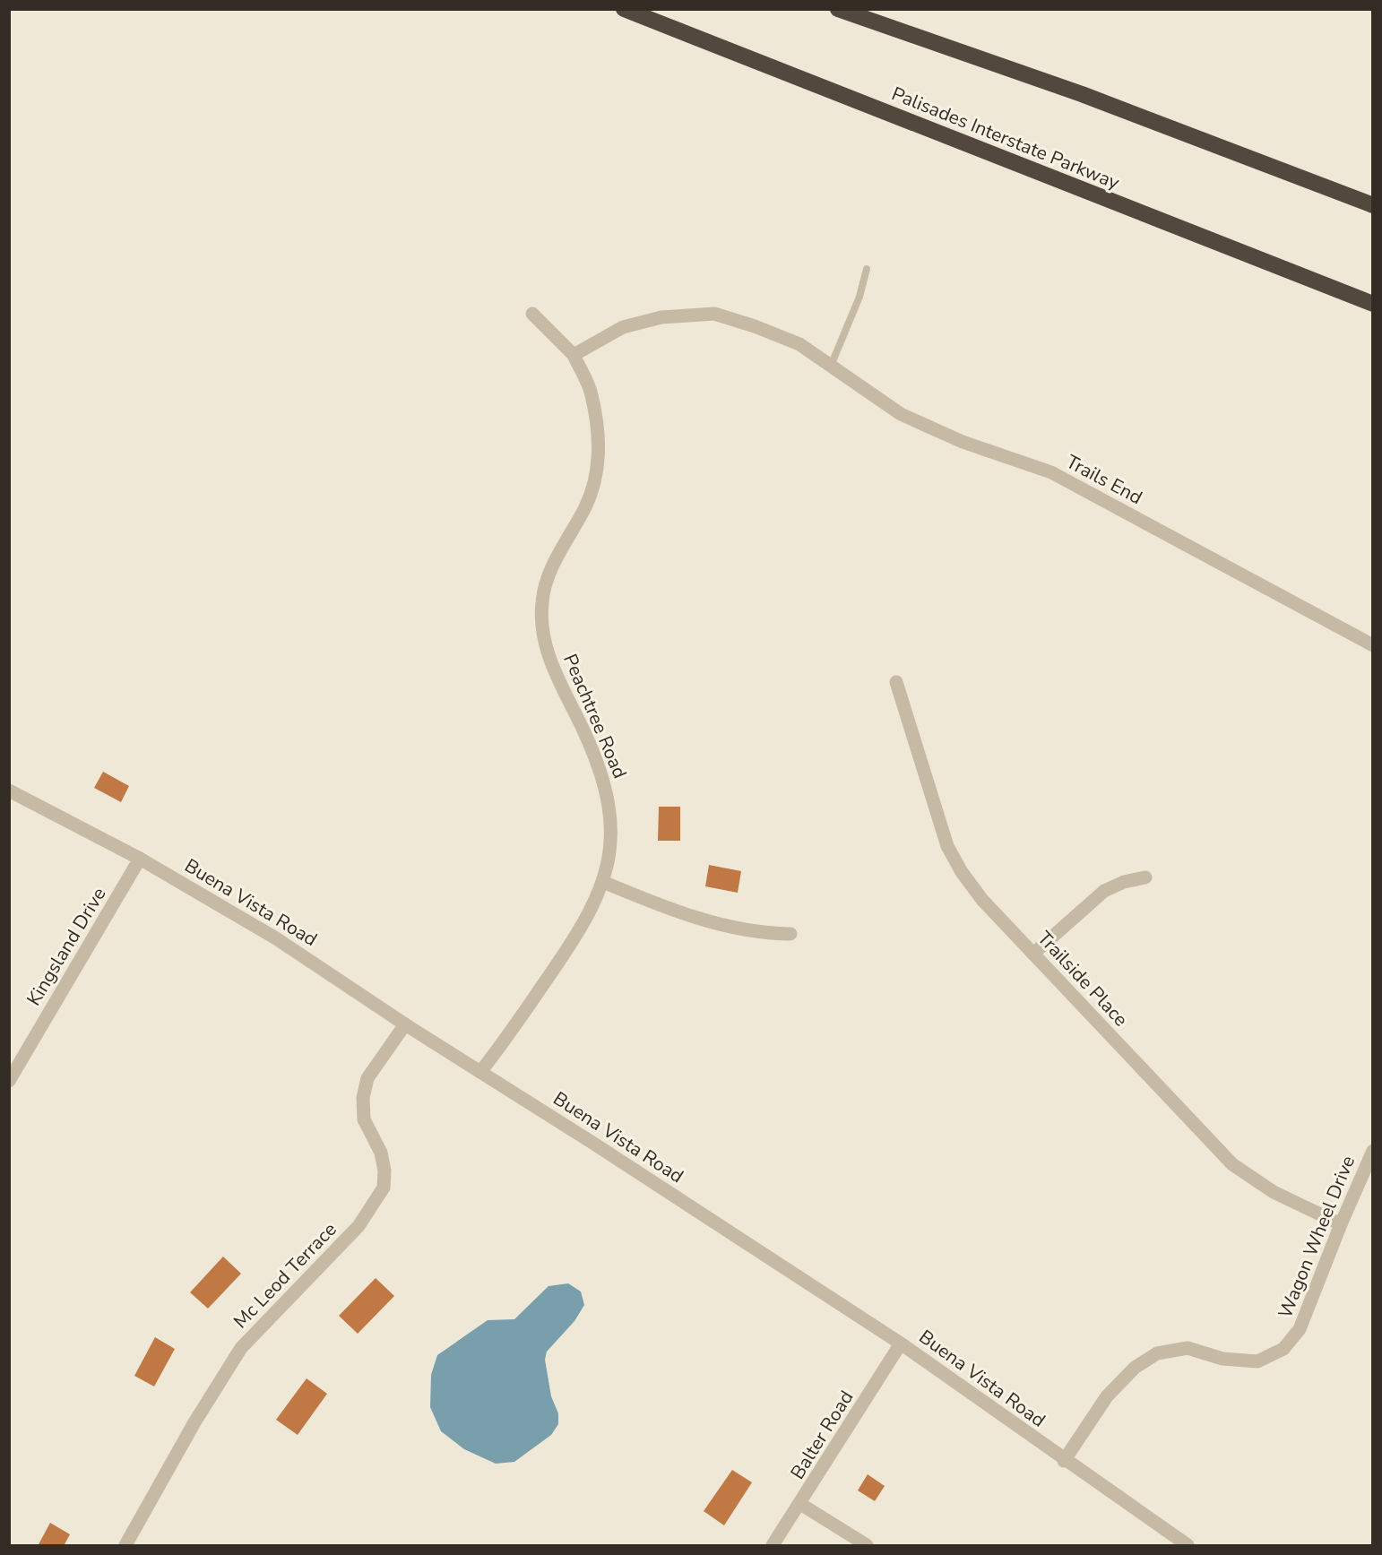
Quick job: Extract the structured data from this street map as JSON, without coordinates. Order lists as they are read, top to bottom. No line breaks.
{"streets":{"highway":["Palisades Interstate Parkway"],"street":["Trails End","Peachtree Road","Buena Vista Road","Kingsland Drive","Trailside Place","Wagon Wheel Drive","Mc Leod Terrace","Balter Road"]},"crossings":[["Trails End","Peachtree Road"],["Peachtree Road","Buena Vista Road"],["Buena Vista Road","Kingsland Drive"],["Buena Vista Road","Wagon Wheel Drive"],["Buena Vista Road","Mc Leod Terrace"],["Buena Vista Road","Balter Road"],["Trailside Place","Wagon Wheel Drive"]]}
